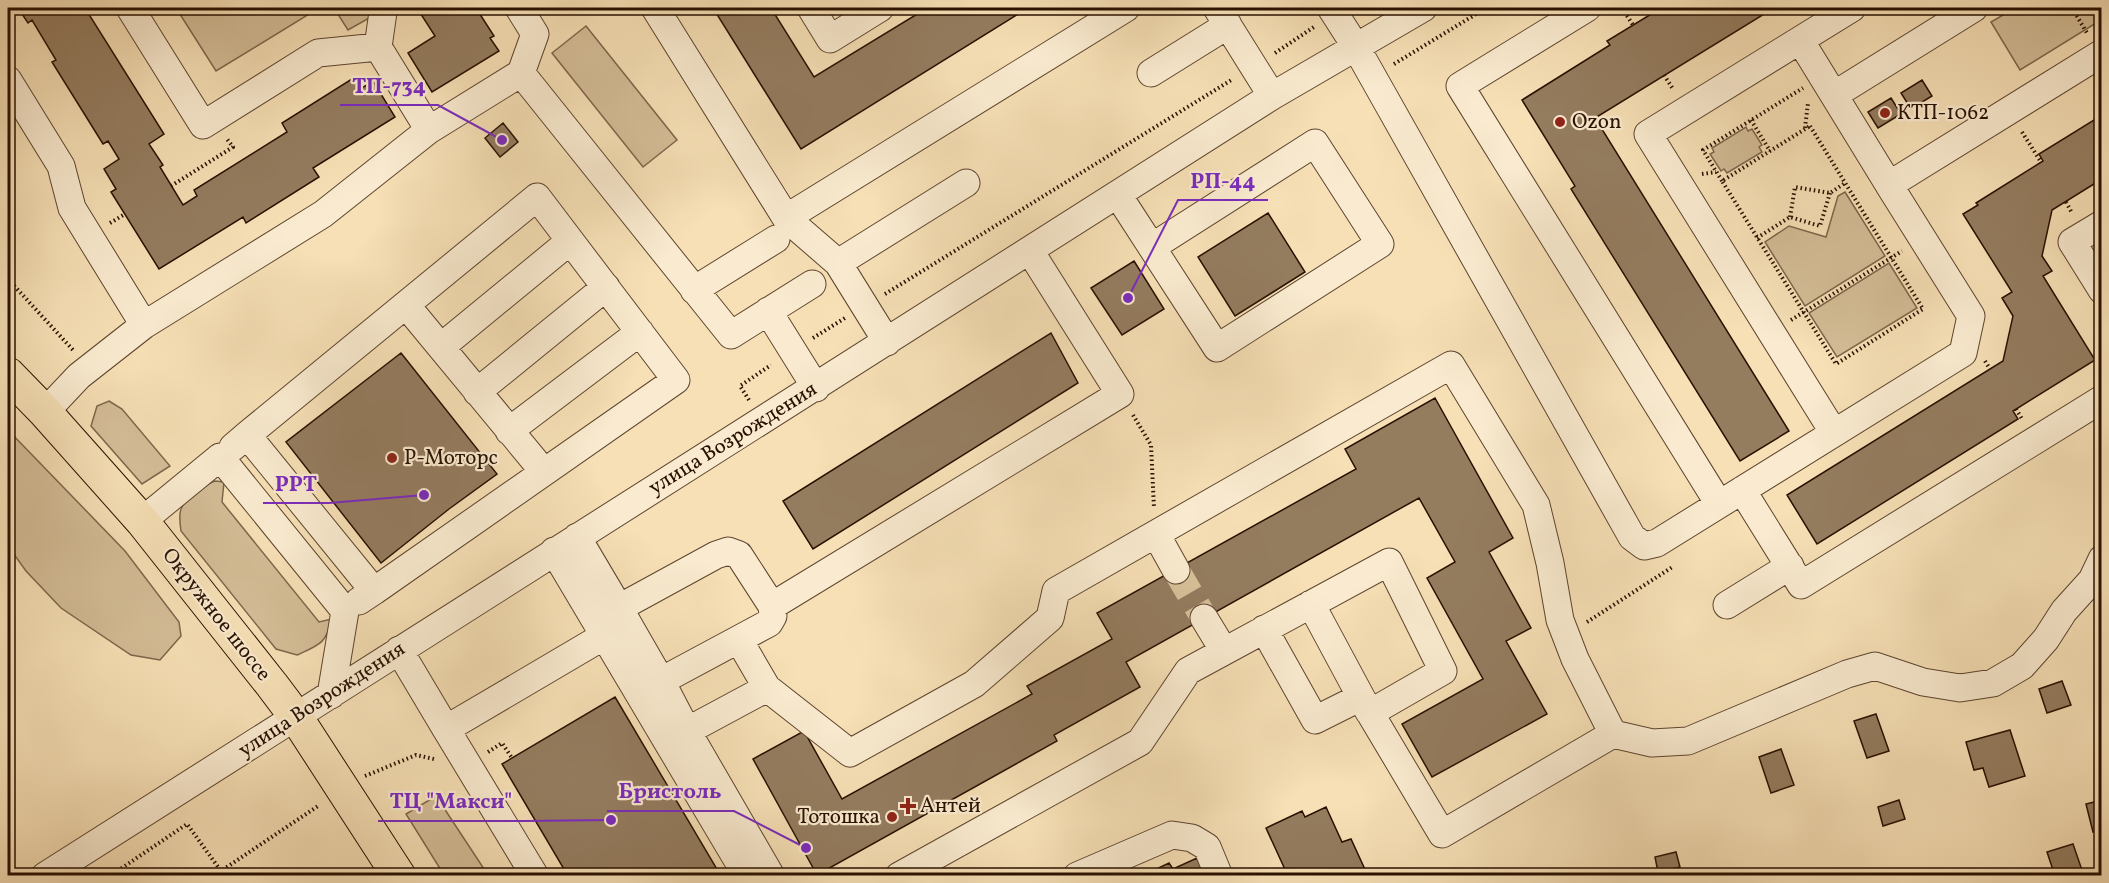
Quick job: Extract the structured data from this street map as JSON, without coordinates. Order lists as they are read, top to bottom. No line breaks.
{"streets":{"main road":["Окружное шоссе"],"street":["улица Возрождения"]},"crossings":[["улица Возрождения","Окружное шоссе"]],"places":{"other":["КТП-1062","Ozon","ТП-734","РП-44","Р-Моторс","РРТ","Тотошка","ТЦ \"Макси\"","Бристоль"],"health":["Антей"]}}
